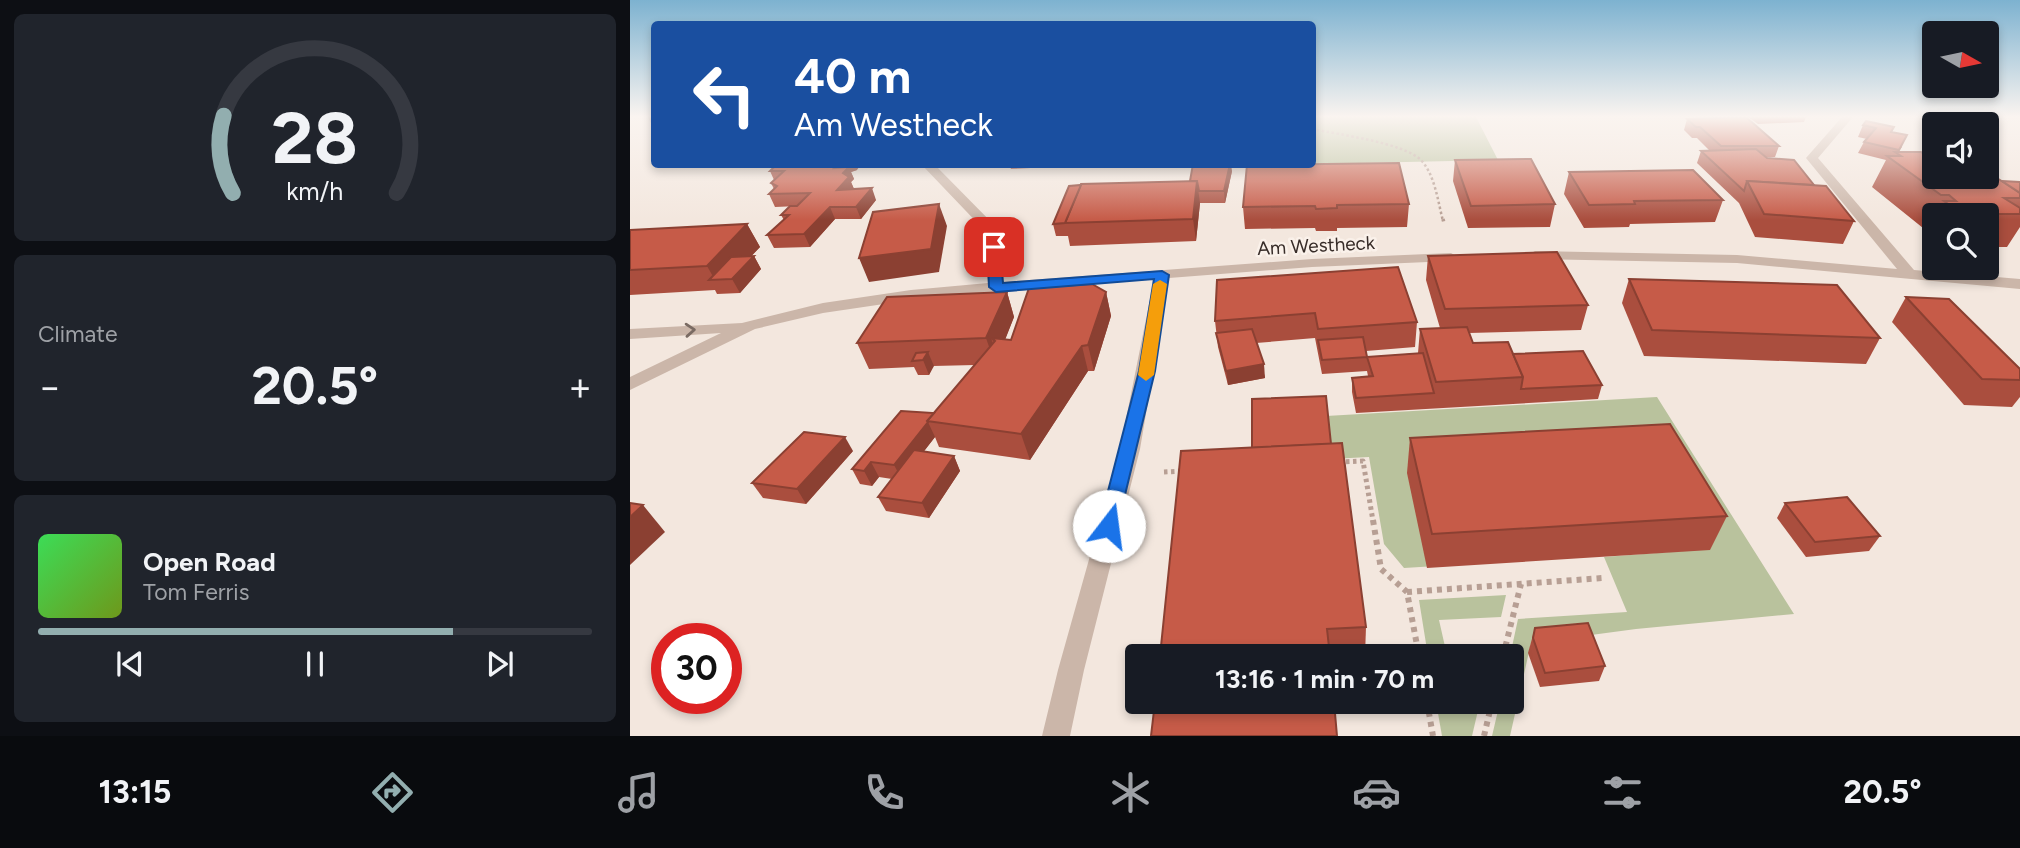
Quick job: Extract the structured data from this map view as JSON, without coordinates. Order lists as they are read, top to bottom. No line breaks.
{"streets":{"street":["Am Westheck"]},"north":"right","page":{"turn":["40 m","Am Westheck"],"tile":"Climate","heat":["−","20.5°","+"],"song":["Open Road","Tom Ferris"],"limit":"30","trip":"13:16 · 1 min · 70 m","tabs":["13:15","20.5°"],"gauge":["28","km/h"]}}
